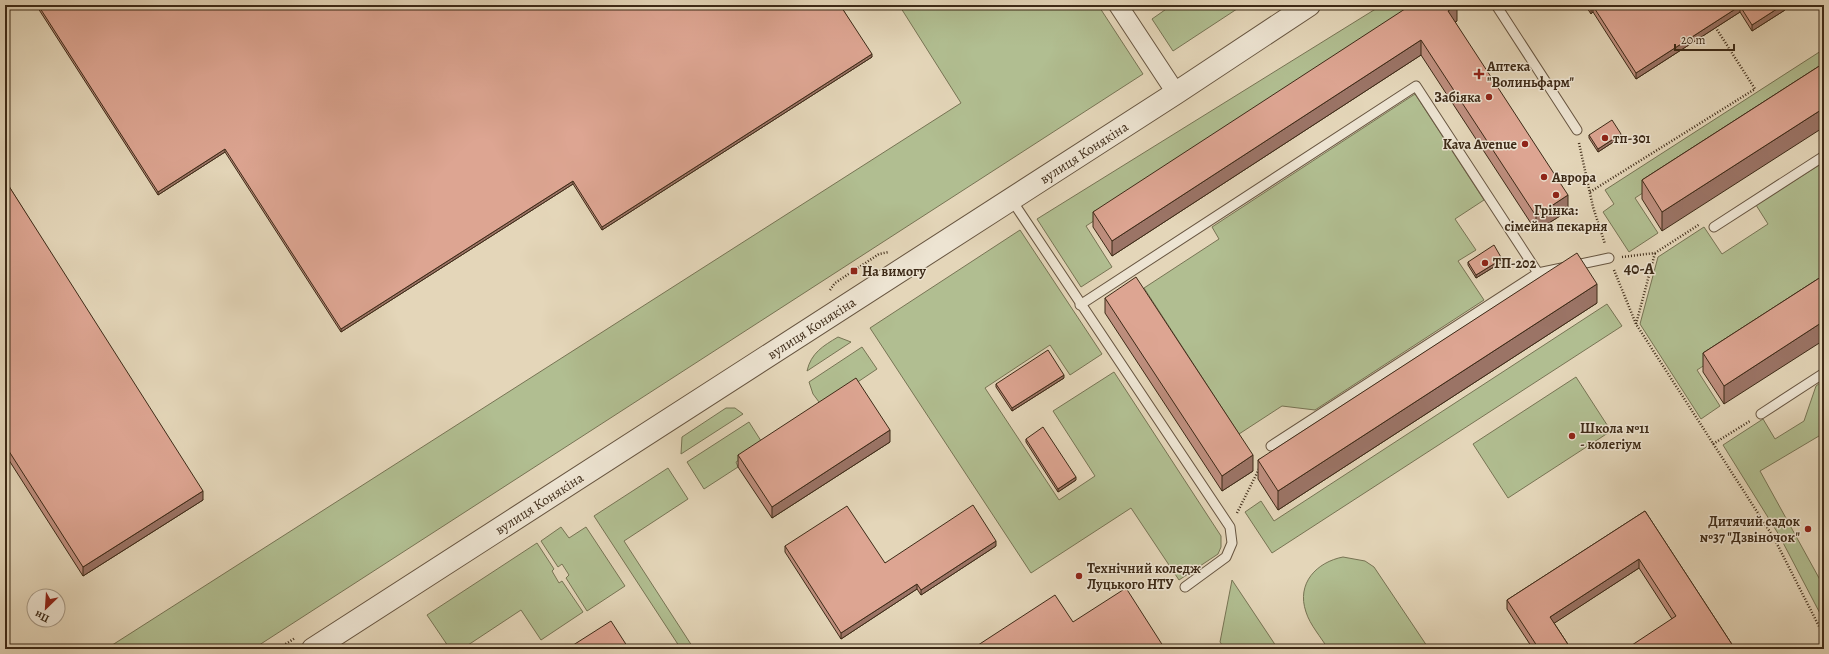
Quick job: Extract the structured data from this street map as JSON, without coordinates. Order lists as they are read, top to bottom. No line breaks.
{"streets":{"street":["вулиця Конякіна"]},"districts":["40-А"],"places":{"health":["Аптека \"Волиньфарм\""],"other":["Забіяка","тп-301","Kava Avenue","Аврора","Грінка: сімейна пекарня","ТП-202","Школа №11 - колегіум","Дитячий садок №37 \"Дзвіночок\"","Технічний коледж Луцького НТУ"],"transit":["На вимогу"]},"scale_bar":"20 m","north":"bottom left"}
